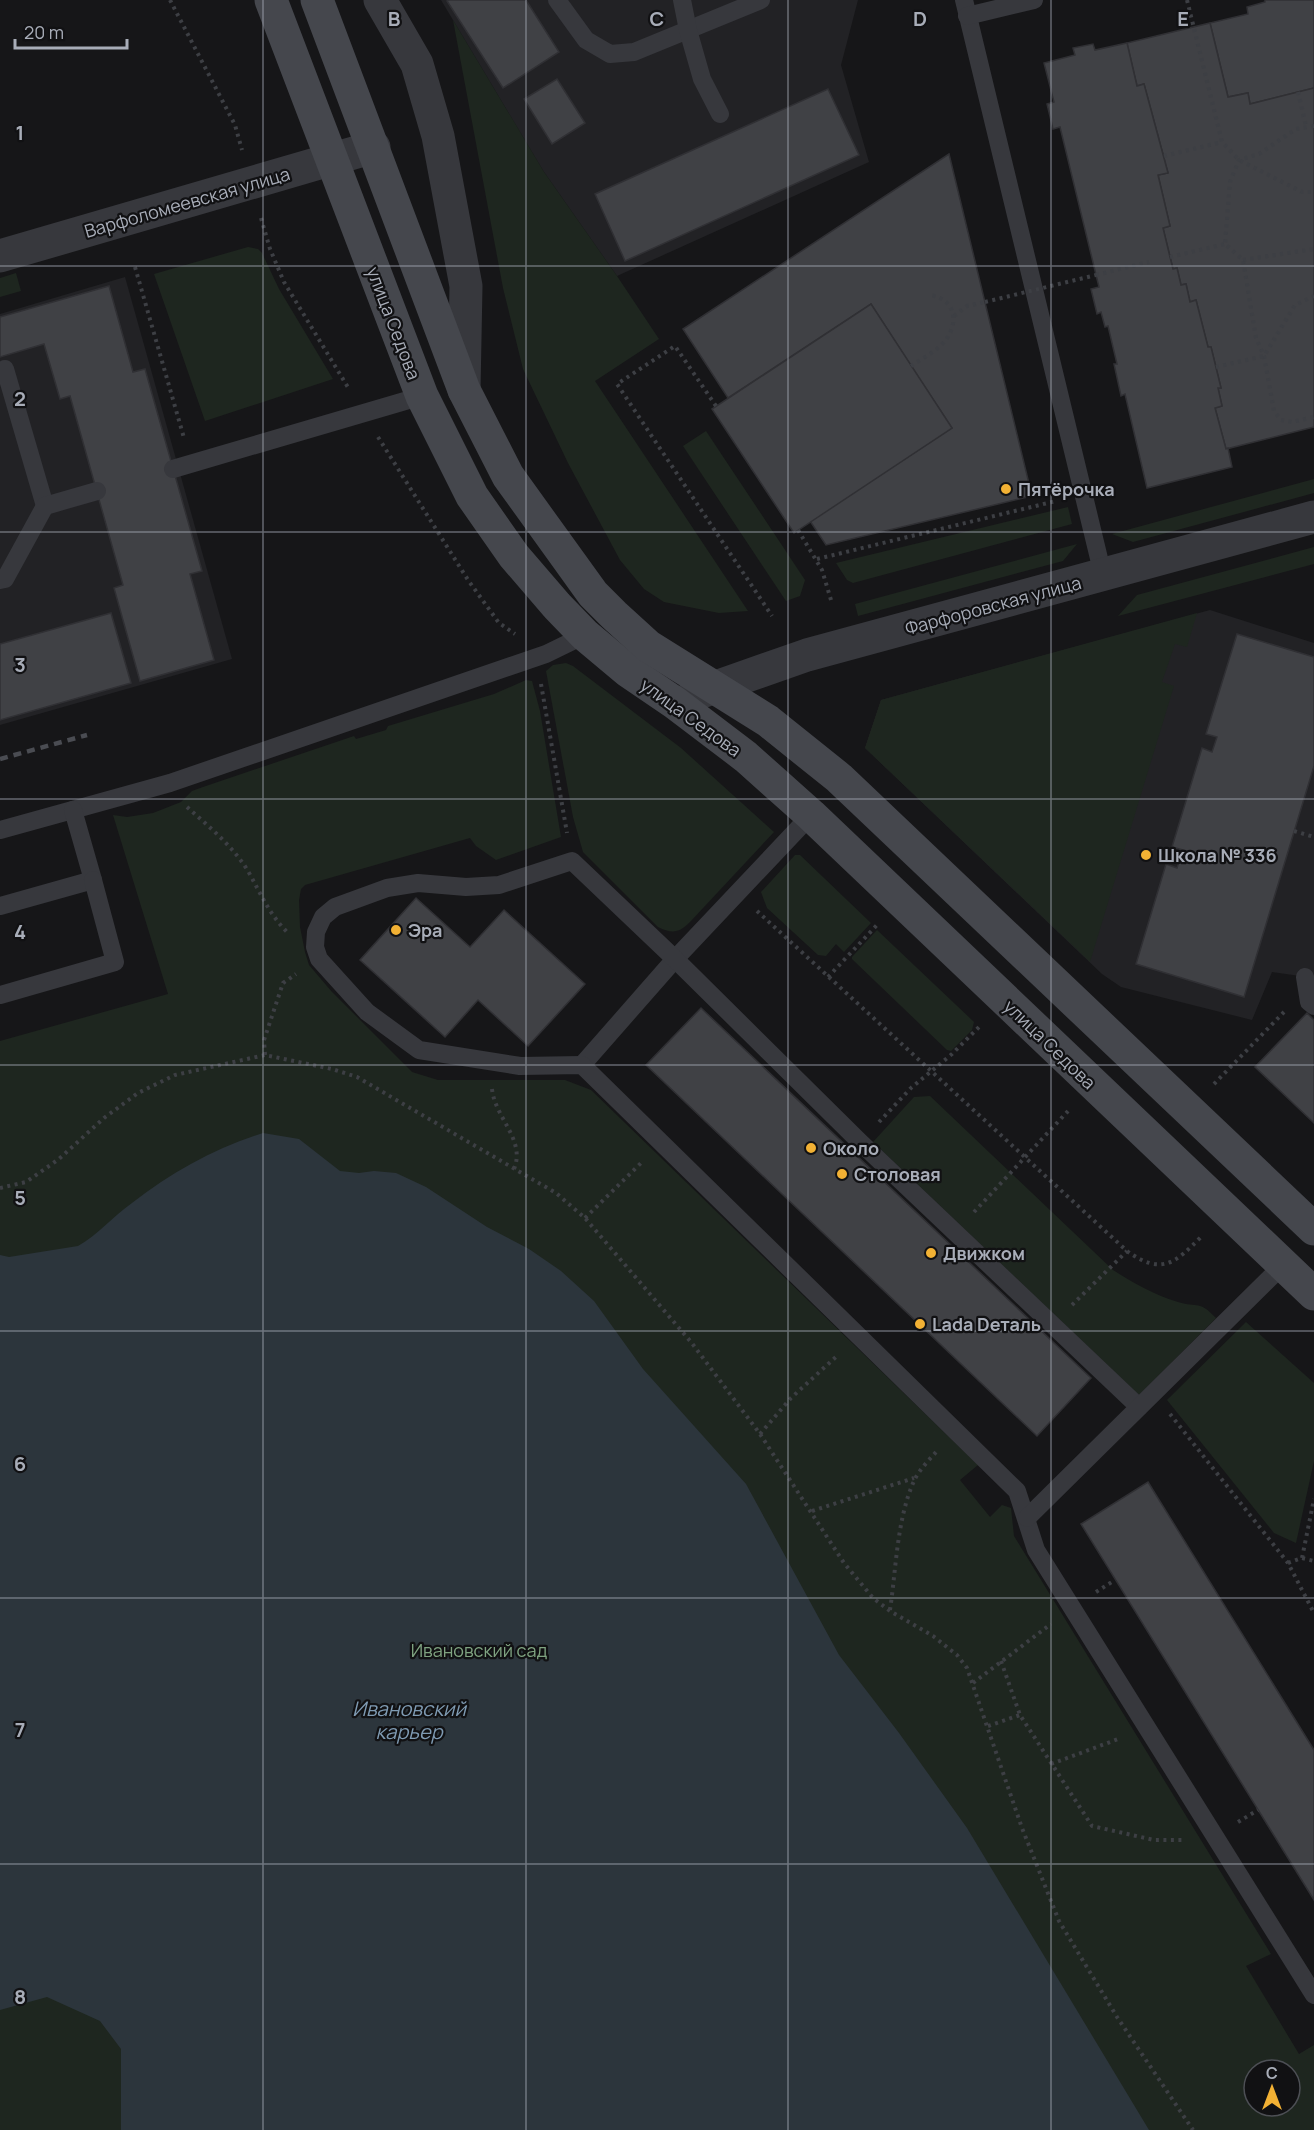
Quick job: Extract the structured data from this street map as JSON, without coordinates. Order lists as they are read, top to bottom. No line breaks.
{"streets":{"main road":["улица Седова"],"street":["Варфоломеевская улица","Фарфоровская улица"]},"crossings":[["Варфоломеевская улица","улица Седова"],["улица Седова","Фарфоровская улица"]],"water":["Ивановский карьер"],"parks":["Ивановский сад"],"places":["Пятёрочка","Школа № 336","Эра","Около","Столовая","Движком","Lada Dеталь"],"scale_bar":"20 m","north":"top","grid":{"columns":["B","C","D","E"],"rows":["1","2","3","4","5","6","7","8"]}}
